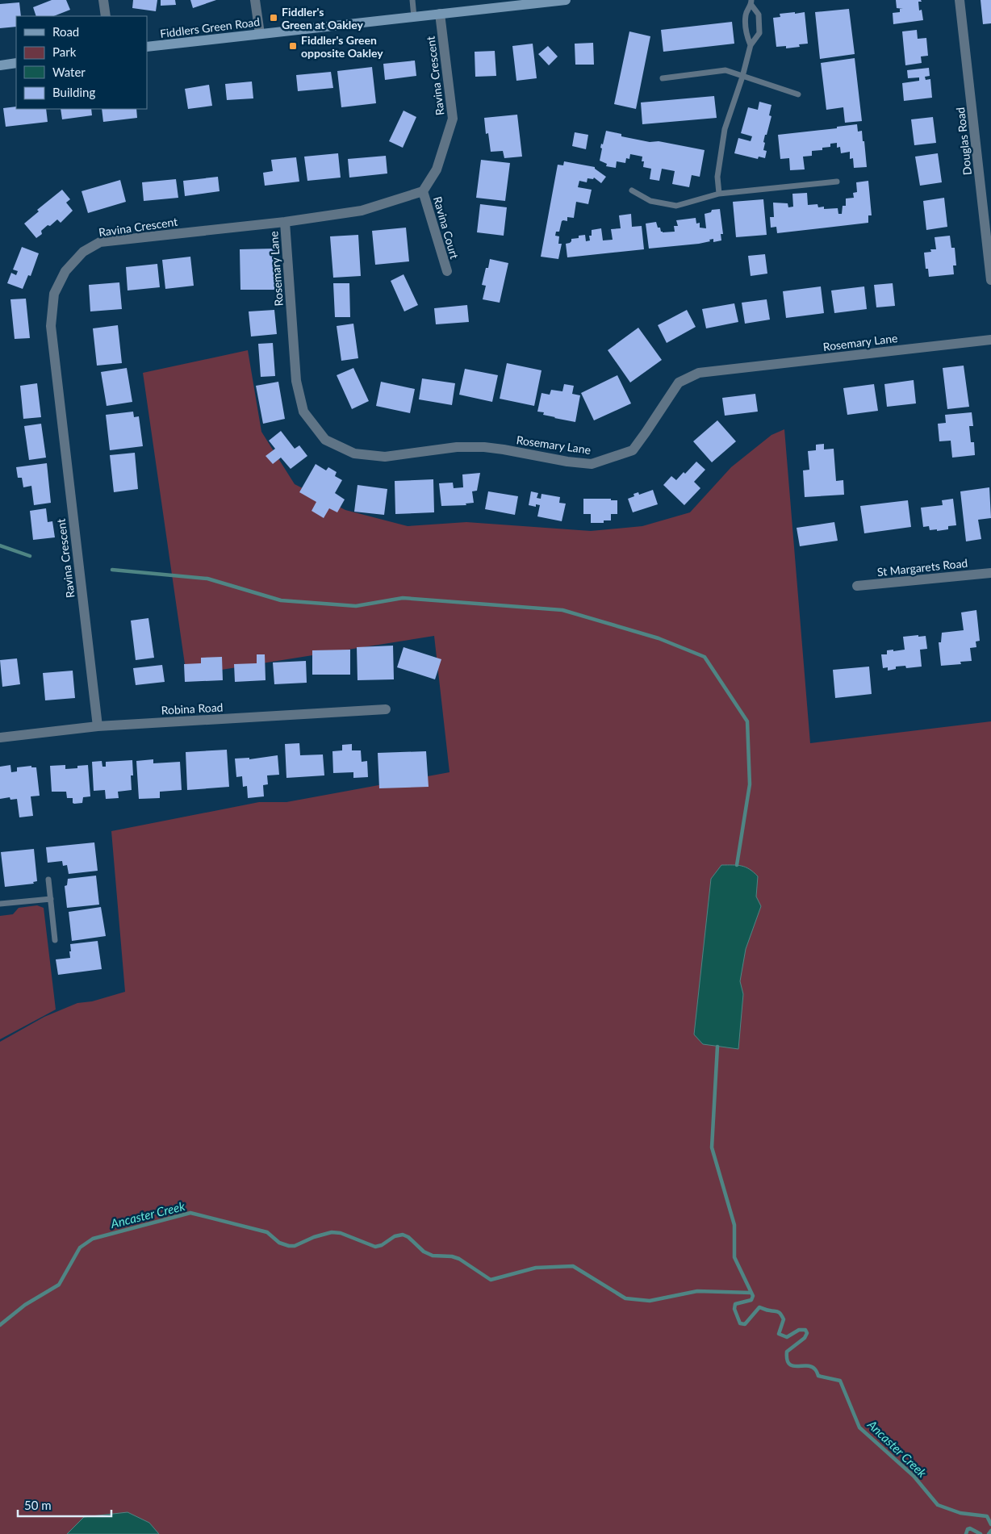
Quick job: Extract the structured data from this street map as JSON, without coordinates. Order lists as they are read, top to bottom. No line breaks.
{"streets":{"main road":["Fiddlers Green Road"],"street":["Ravina Crescent","Douglas Road","Ravina Court","Rosemary Lane","St Margarets Road","Robina Road"]},"crossings":[["Fiddlers Green Road","Ravina Crescent"],["Ravina Crescent","Ravina Court"],["Ravina Crescent","Rosemary Lane"],["Ravina Crescent","Robina Road"]],"water":["Ancaster Creek"],"places":{"transit":["Fiddler's Green at Oakley","Fiddler's Green opposite Oakley"]},"legend":["Road","Park","Water","Building"],"scale_bar":"50 m"}
